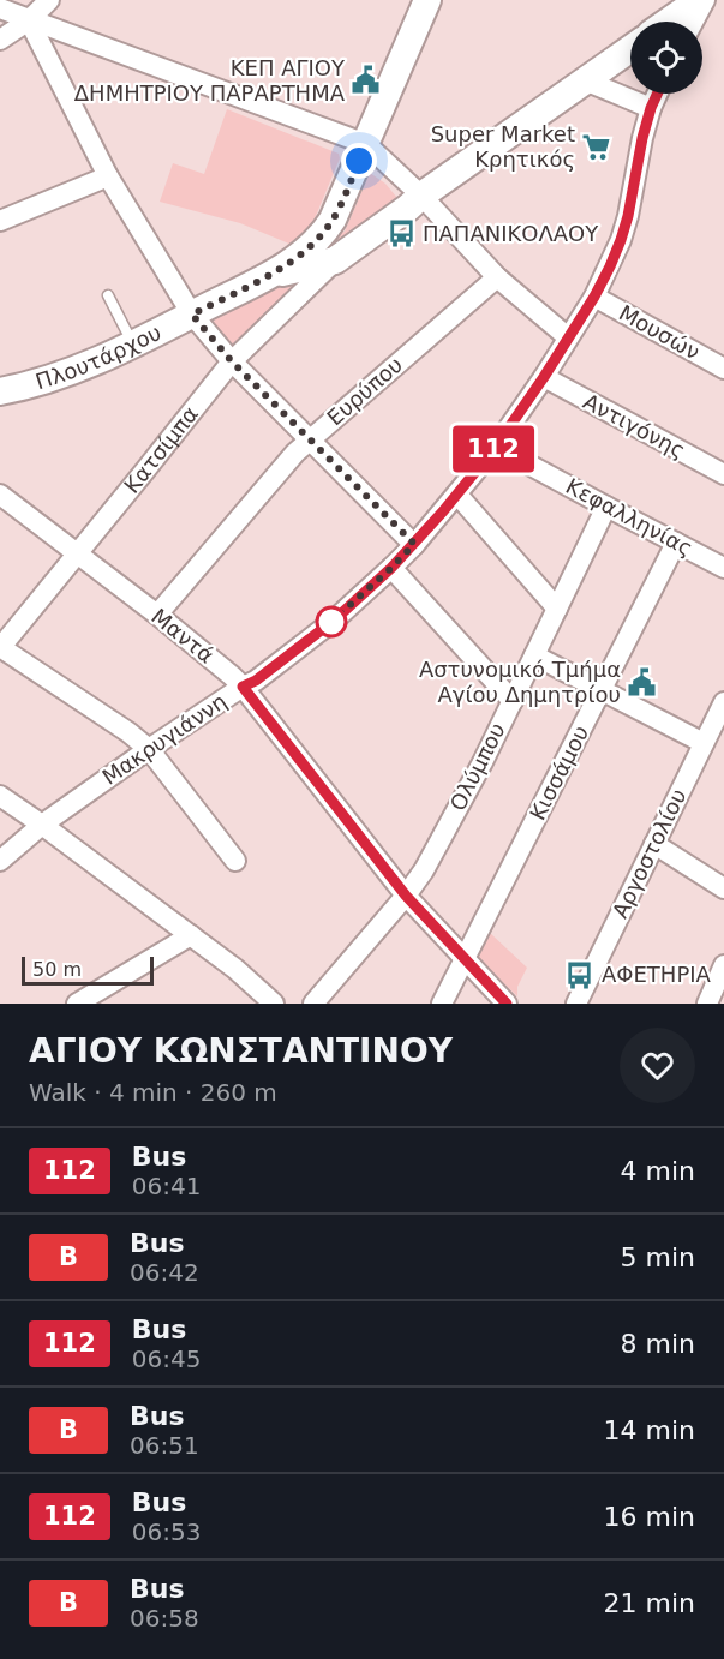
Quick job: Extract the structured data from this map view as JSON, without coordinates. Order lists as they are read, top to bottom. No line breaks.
{"streets":{"street":["Μουσών","Πλουτάρχου","Ευρύπου","Αντιγόνης","Κατσίμπα","Κεφαλληνίας","Μαντά","Μακρυγιάννη","Ολύμπου","Κισσάμου","Αργοστολίου"]},"crossings":[["Μουσών","Μακρυγιάννη"],["Πλουτάρχου","Κατσίμπα"],["Ευρύπου","Μαντά"],["Αντιγόνης","Μακρυγιάννη"],["Κατσίμπα","Μαντά"],["Κεφαλληνίας","Μακρυγιάννη"],["Κεφαλληνίας","Ολύμπου"],["Κεφαλληνίας","Κισσάμου"],["Μαντά","Μακρυγιάννη"],["Μαντά","Ολύμπου"],["Μαντά","Κισσάμου"]],"places":{"public building":["ΚΕΠ ΑΓΙΟΥ ΔΗΜΗΤΡΙΟΥ ΠΑΡΑΡΤΗΜΑ","Αστυνομικό Τμήμα Αγίου Δημητρίου"],"supermarket":["Super Market Κρητικός"],"bus stop":["ΠΑΠΑΝΙΚΟΛΑΟΥ","ΑΦΕΤΗΡΙΑ"]},"lines":["bus line 112"],"scale_bar":"50 m","page":{"on_map":"112","scale":"50 m","heading":["ΑΓΙΟΥ ΚΩΝΣΤΑΝΤΙΝΟΥ","Walk · 4 min · 260 m"],"list":[{"mark":"112","name":"Bus","note":"06:41","value":"4 min"},{"mark":"Β","name":"Bus","note":"06:42","value":"5 min"},{"mark":"112","name":"Bus","note":"06:45","value":"8 min"},{"mark":"Β","name":"Bus","note":"06:51","value":"14 min"},{"mark":"112","name":"Bus","note":"06:53","value":"16 min"},{"mark":"Β","name":"Bus","note":"06:58","value":"21 min"}]}}
